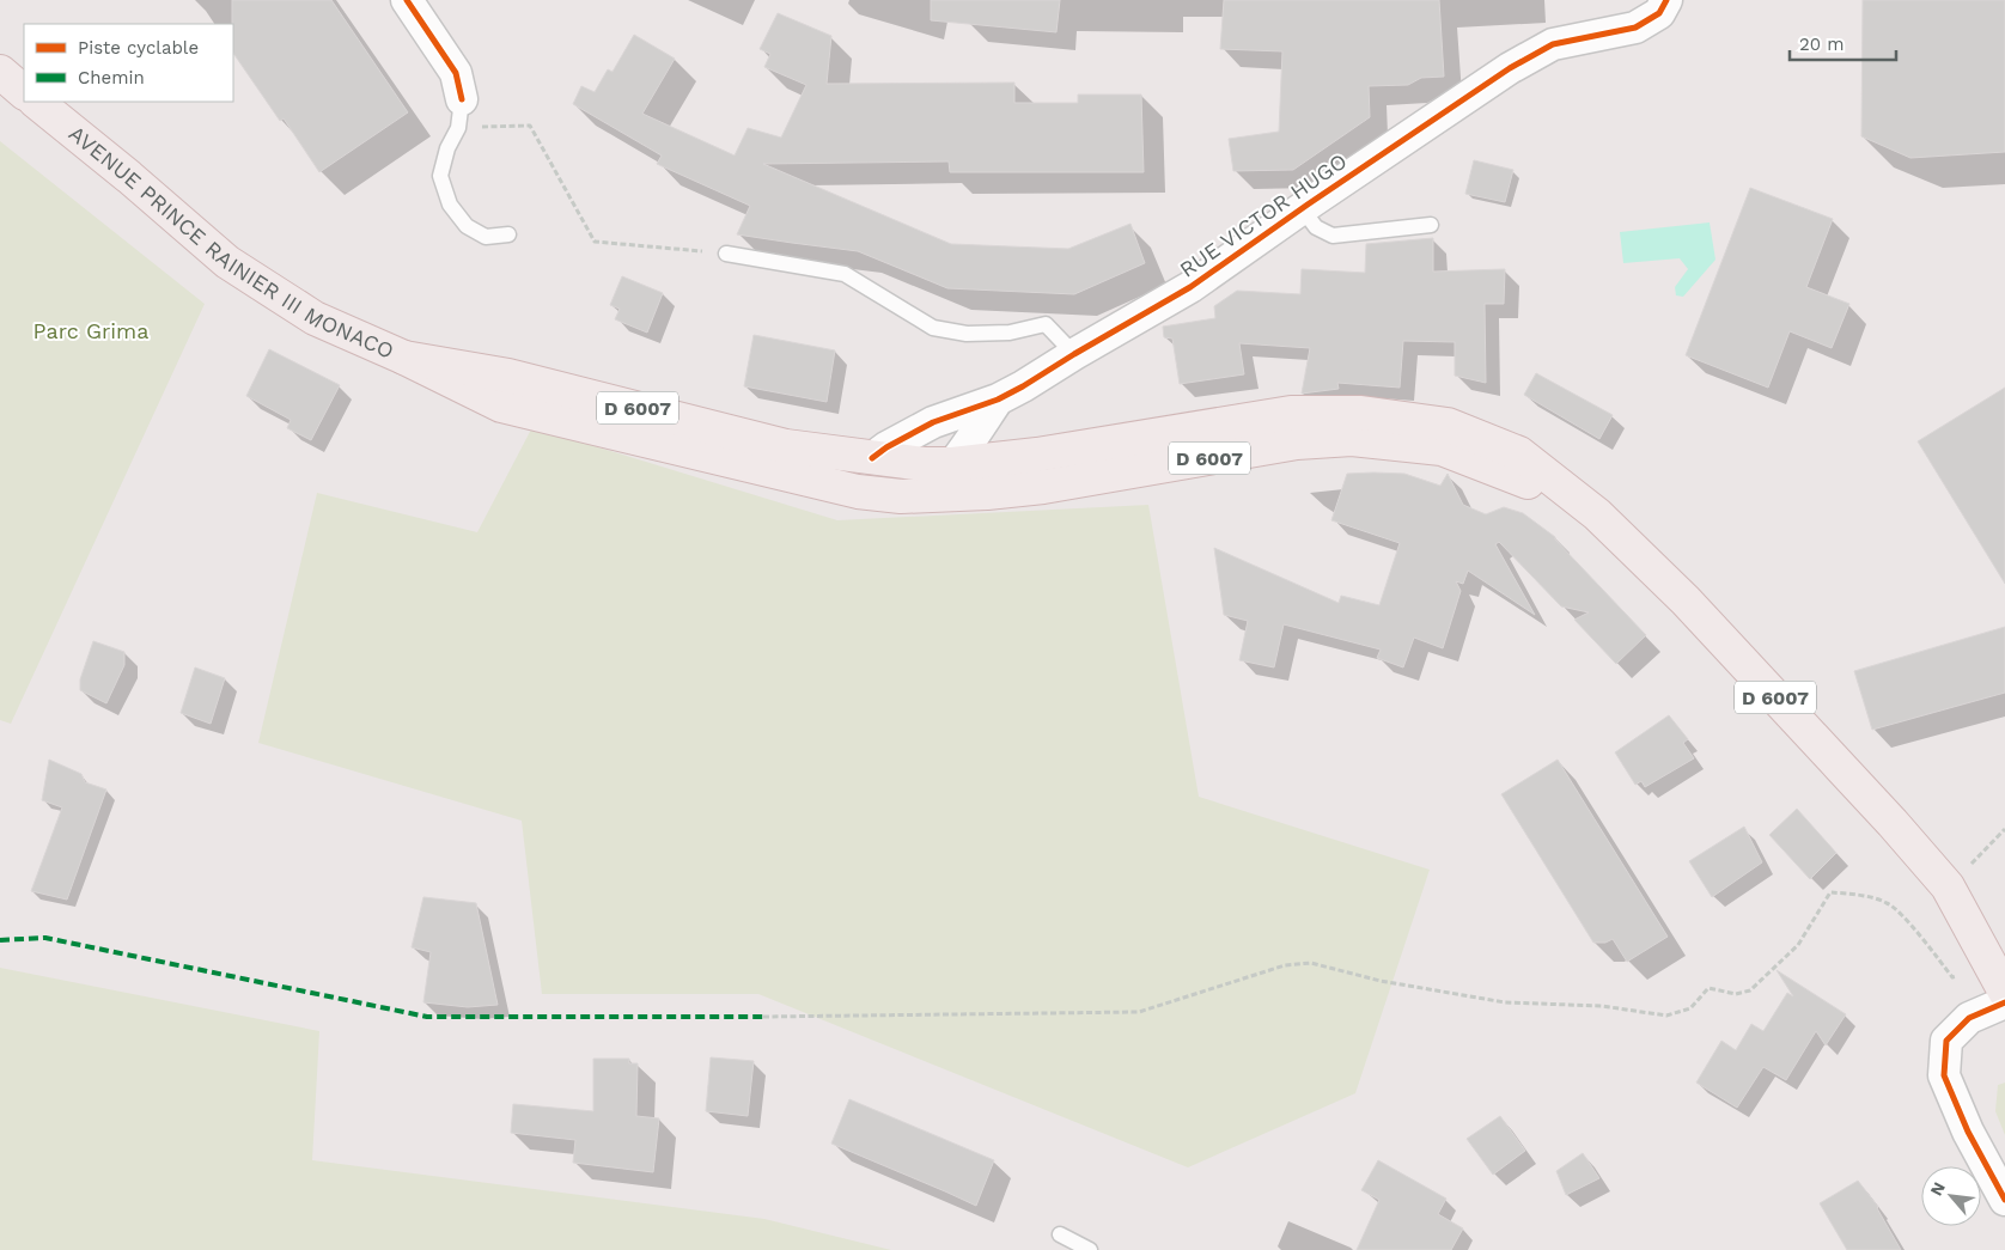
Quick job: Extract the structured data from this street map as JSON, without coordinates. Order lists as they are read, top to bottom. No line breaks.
{"streets":{"main road":["AVENUE PRINCE RAINIER III MONACO","D 6007"],"street":["RUE VICTOR HUGO"]},"crossings":[["RUE VICTOR HUGO","AVENUE PRINCE RAINIER III MONACO"],["AVENUE PRINCE RAINIER III MONACO","D 6007"]],"parks":["Parc Grima"],"legend":["Piste cyclable","Chemin"],"scale_bar":"20 m","north":"top left"}
